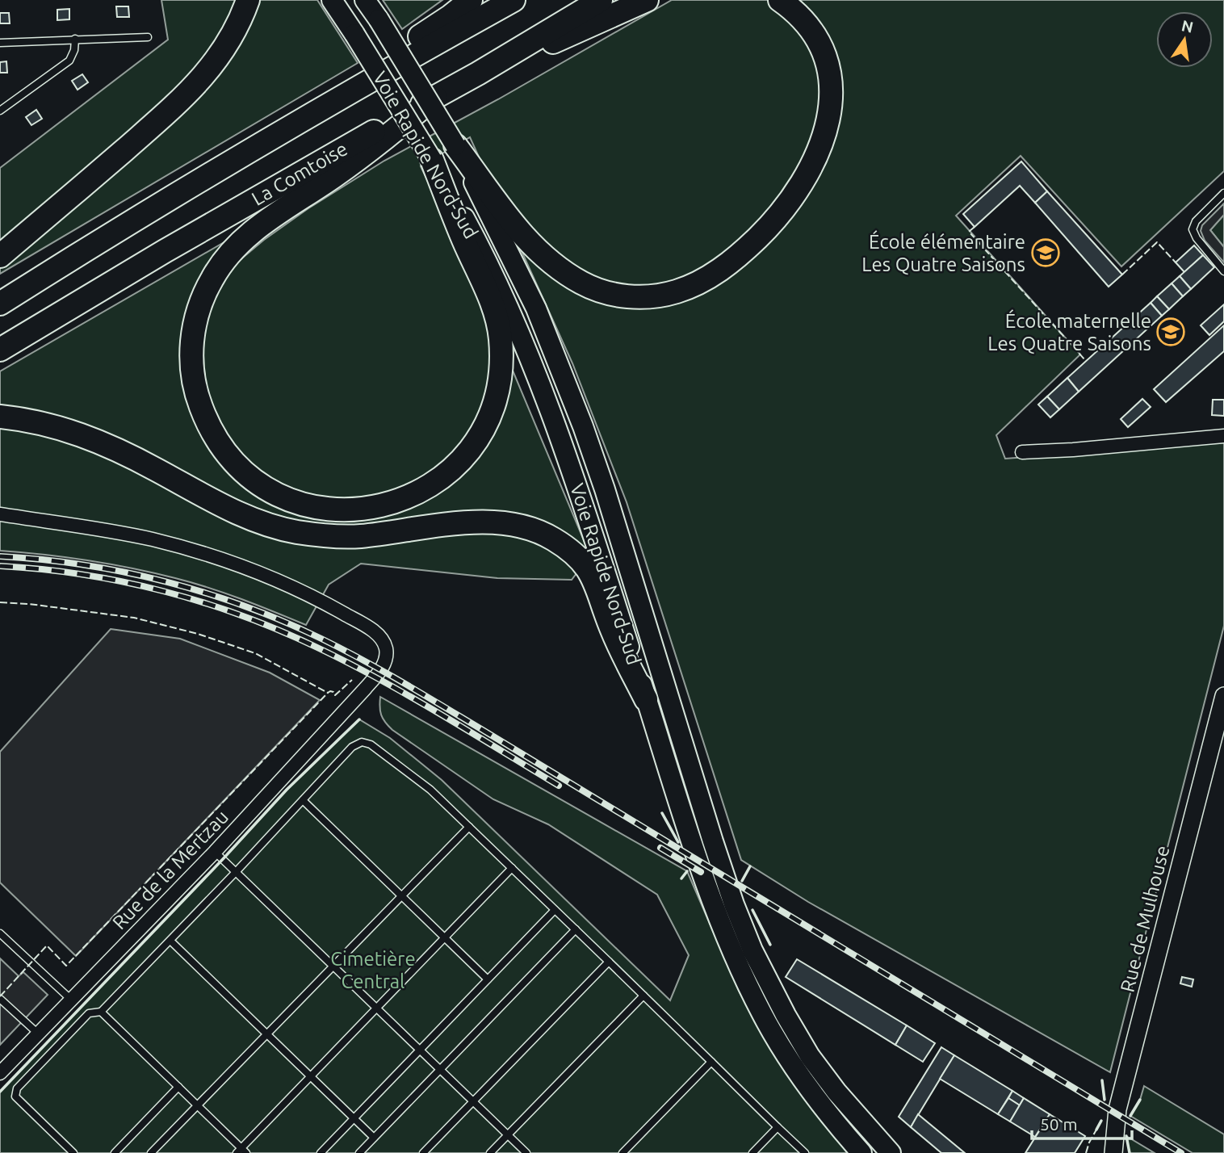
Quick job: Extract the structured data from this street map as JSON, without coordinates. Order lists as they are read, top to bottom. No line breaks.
{"streets":{"highway":["Voie Rapide Nord-Sud","La Comtoise"],"main road":["Rue de Mulhouse"],"street":["Rue de la Mertzau"]},"parks":["Cimetière Central"],"places":{"school or university":["École élémentaire Les Quatre Saisons","École maternelle Les Quatre Saisons"]},"scale_bar":"50 m","north":"top"}
